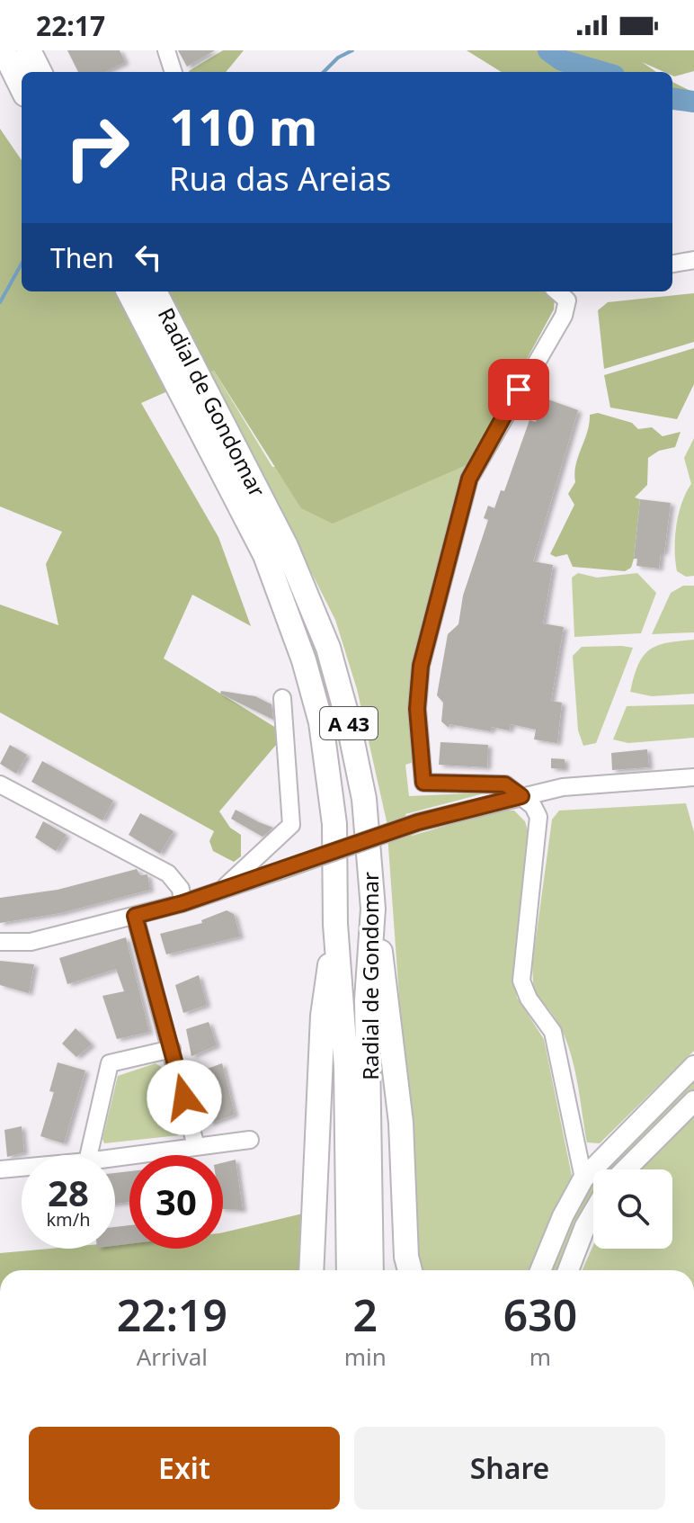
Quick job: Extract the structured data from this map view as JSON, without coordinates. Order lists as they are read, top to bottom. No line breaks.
{"streets":{"highway":["Radial de Gondomar","A 43"]},"page":{"status":"22:17","turn":["110 m","Rua das Areias"],"then":"Then","speed":"28 km/h","limit":"30","eta":["22:19","Arrival","2","min","630","m"],"buttons":["Exit","Share"]}}
